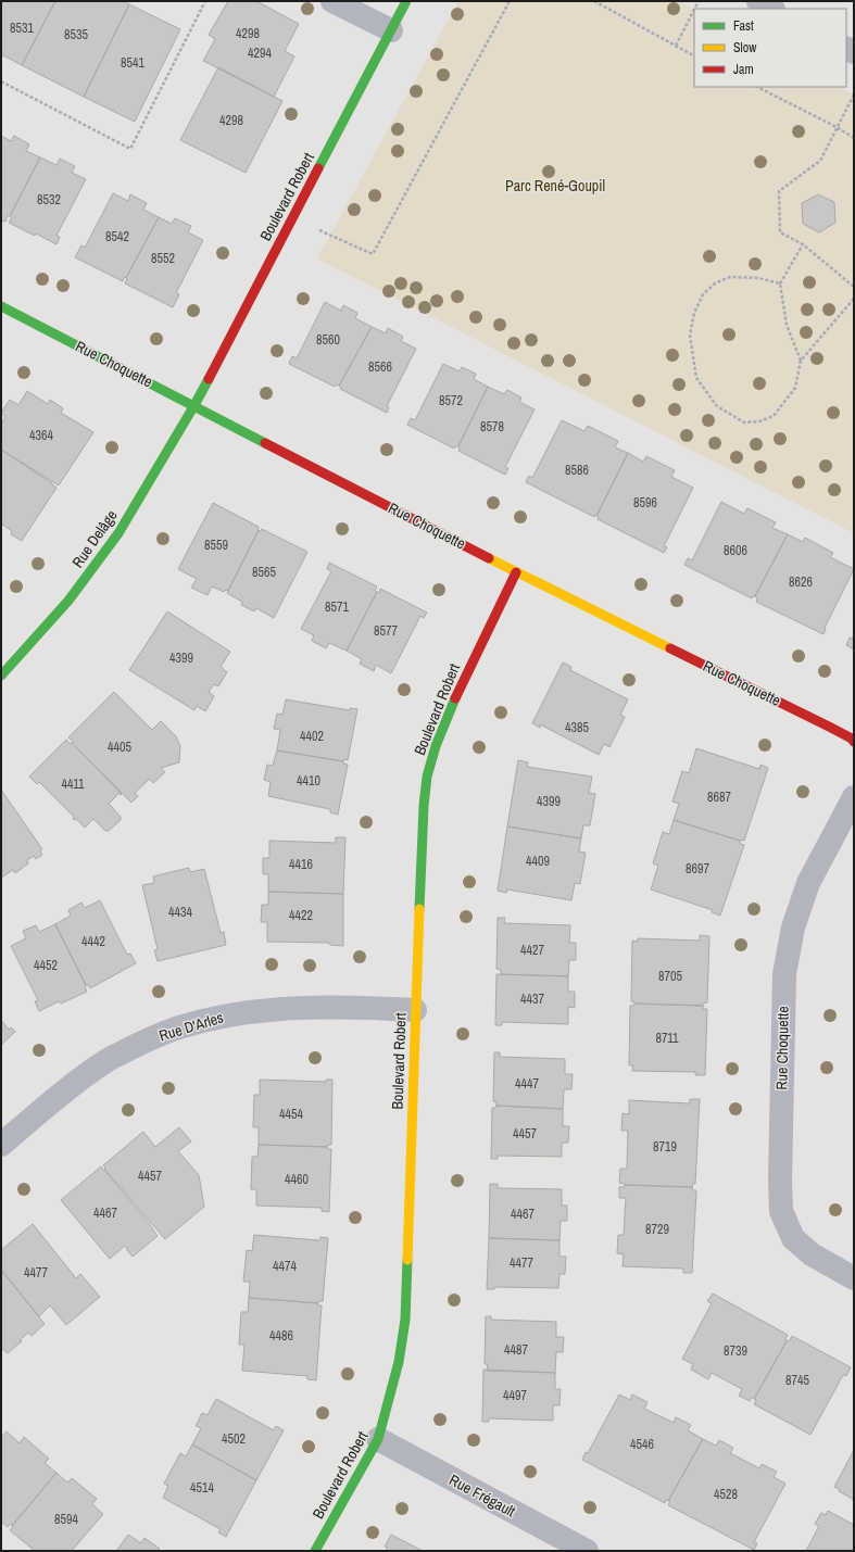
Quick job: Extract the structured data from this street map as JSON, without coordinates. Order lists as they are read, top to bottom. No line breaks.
{"streets":{"street":["Boulevard Robert","Rue Choquette","Rue Delâge","Rue D'Arles","Rue Frégault"]},"crossings":[["Boulevard Robert","Rue Choquette"],["Boulevard Robert","Rue Delâge"],["Boulevard Robert","Rue D'Arles"],["Boulevard Robert","Rue Frégault"],["Rue Choquette","Rue Delâge"]],"parks":["Parc René-Goupil"],"house_numbers":["8531","4298","8535","4294","8541","4298","8532","8542","8552","8560","8566","8572","8578","4364","8586","8596","8559","8606","8565","8626","8571","8577","4399","4385","4402","4405","4410","4411","8687","4399","4409","4416","8697","4434","4422","4442","4427","4452","8705","4437","8711","4447","4454","4457","8719","4457","4460","4467","4467","8729","4477","4474","4477","4486","4487","8739","8745","4497","4502","4546","4514","4528","8594"],"legend":["Fast","Slow","Jam"]}
